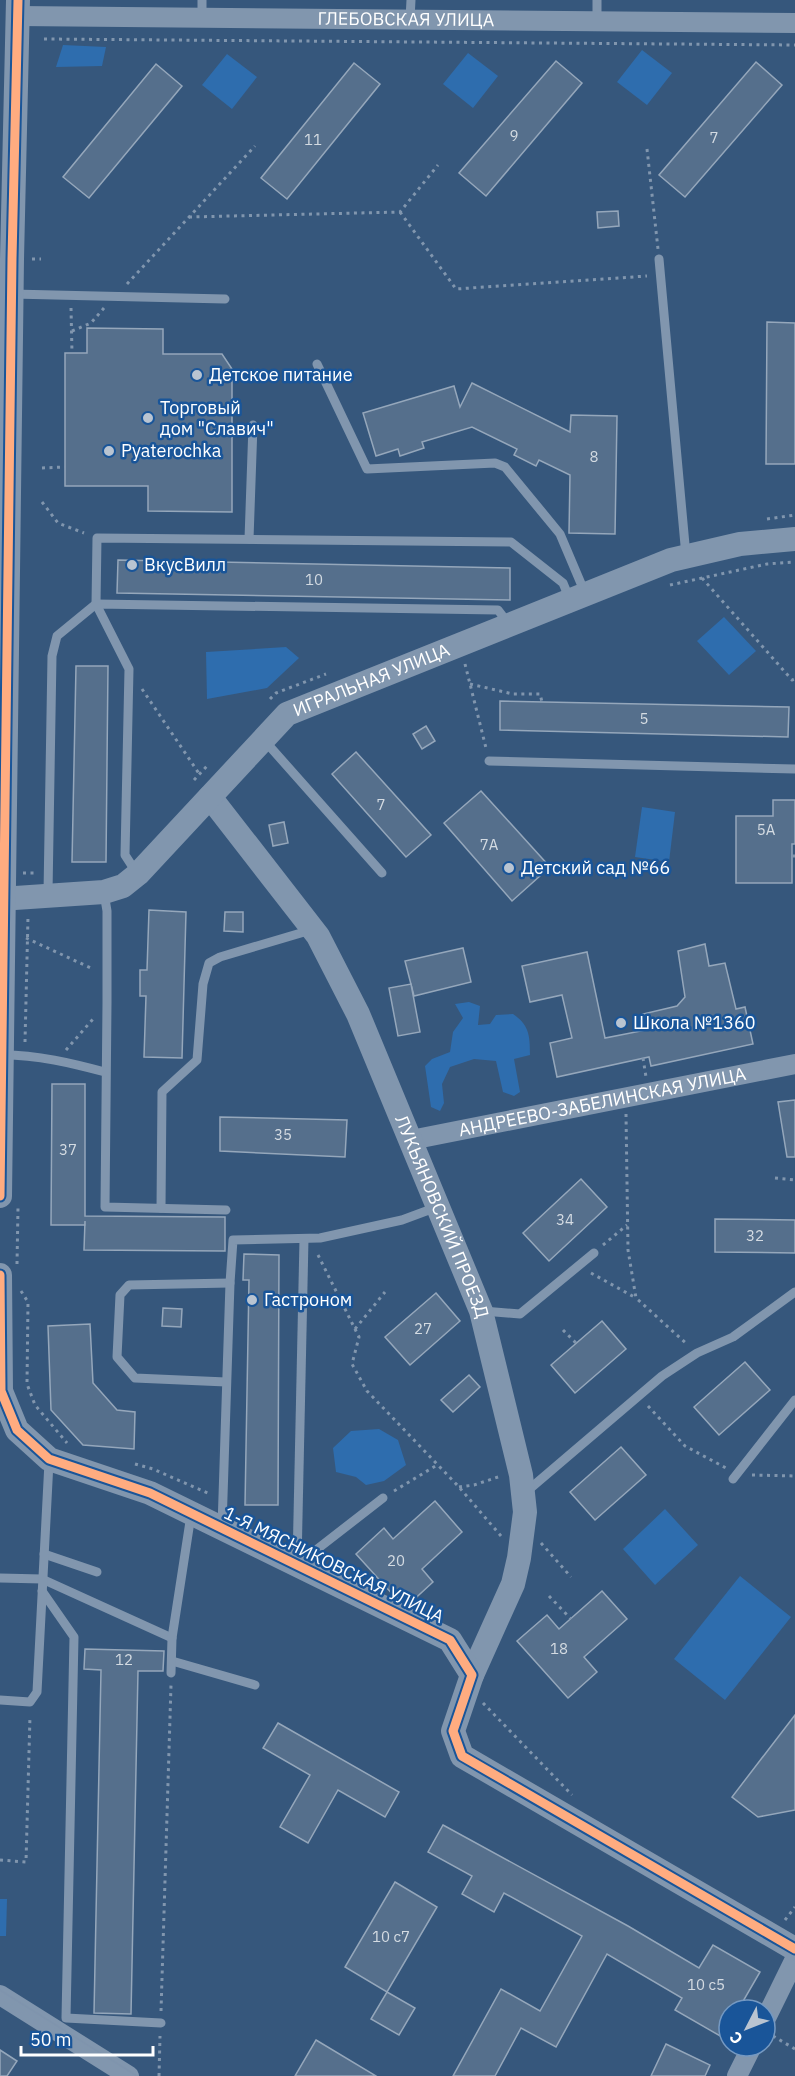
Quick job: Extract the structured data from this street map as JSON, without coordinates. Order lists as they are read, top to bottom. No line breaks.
{"streets":{"street":["ГЛЕБОВСКАЯ УЛИЦА","ИГРАЛЬНАЯ УЛИЦА","АНДРЕЕВО-ЗАБЕЛИНСКАЯ УЛИЦА","ЛУКЬЯНОВСКИЙ ПРОЕЗД","1-Я МЯСНИКОВСКАЯ УЛИЦА"]},"crossings":[["ИГРАЛЬНАЯ УЛИЦА","ЛУКЬЯНОВСКИЙ ПРОЕЗД"],["АНДРЕЕВО-ЗАБЕЛИНСКАЯ УЛИЦА","ЛУКЬЯНОВСКИЙ ПРОЕЗД"],["ЛУКЬЯНОВСКИЙ ПРОЕЗД","1-Я МЯСНИКОВСКАЯ УЛИЦА"]],"places":["Детское питание","Торговый дом \"Славич\"","Pyaterochka","ВкусВилл","Детский сад №66","Школа №1360","Гастроном"],"house_numbers":["9","7","11","8","10","5","7","5А","7А","35","37","34","32","27","20","18","12","10 c7","10 с5"],"scale_bar":"50 m","north":"bottom left"}
